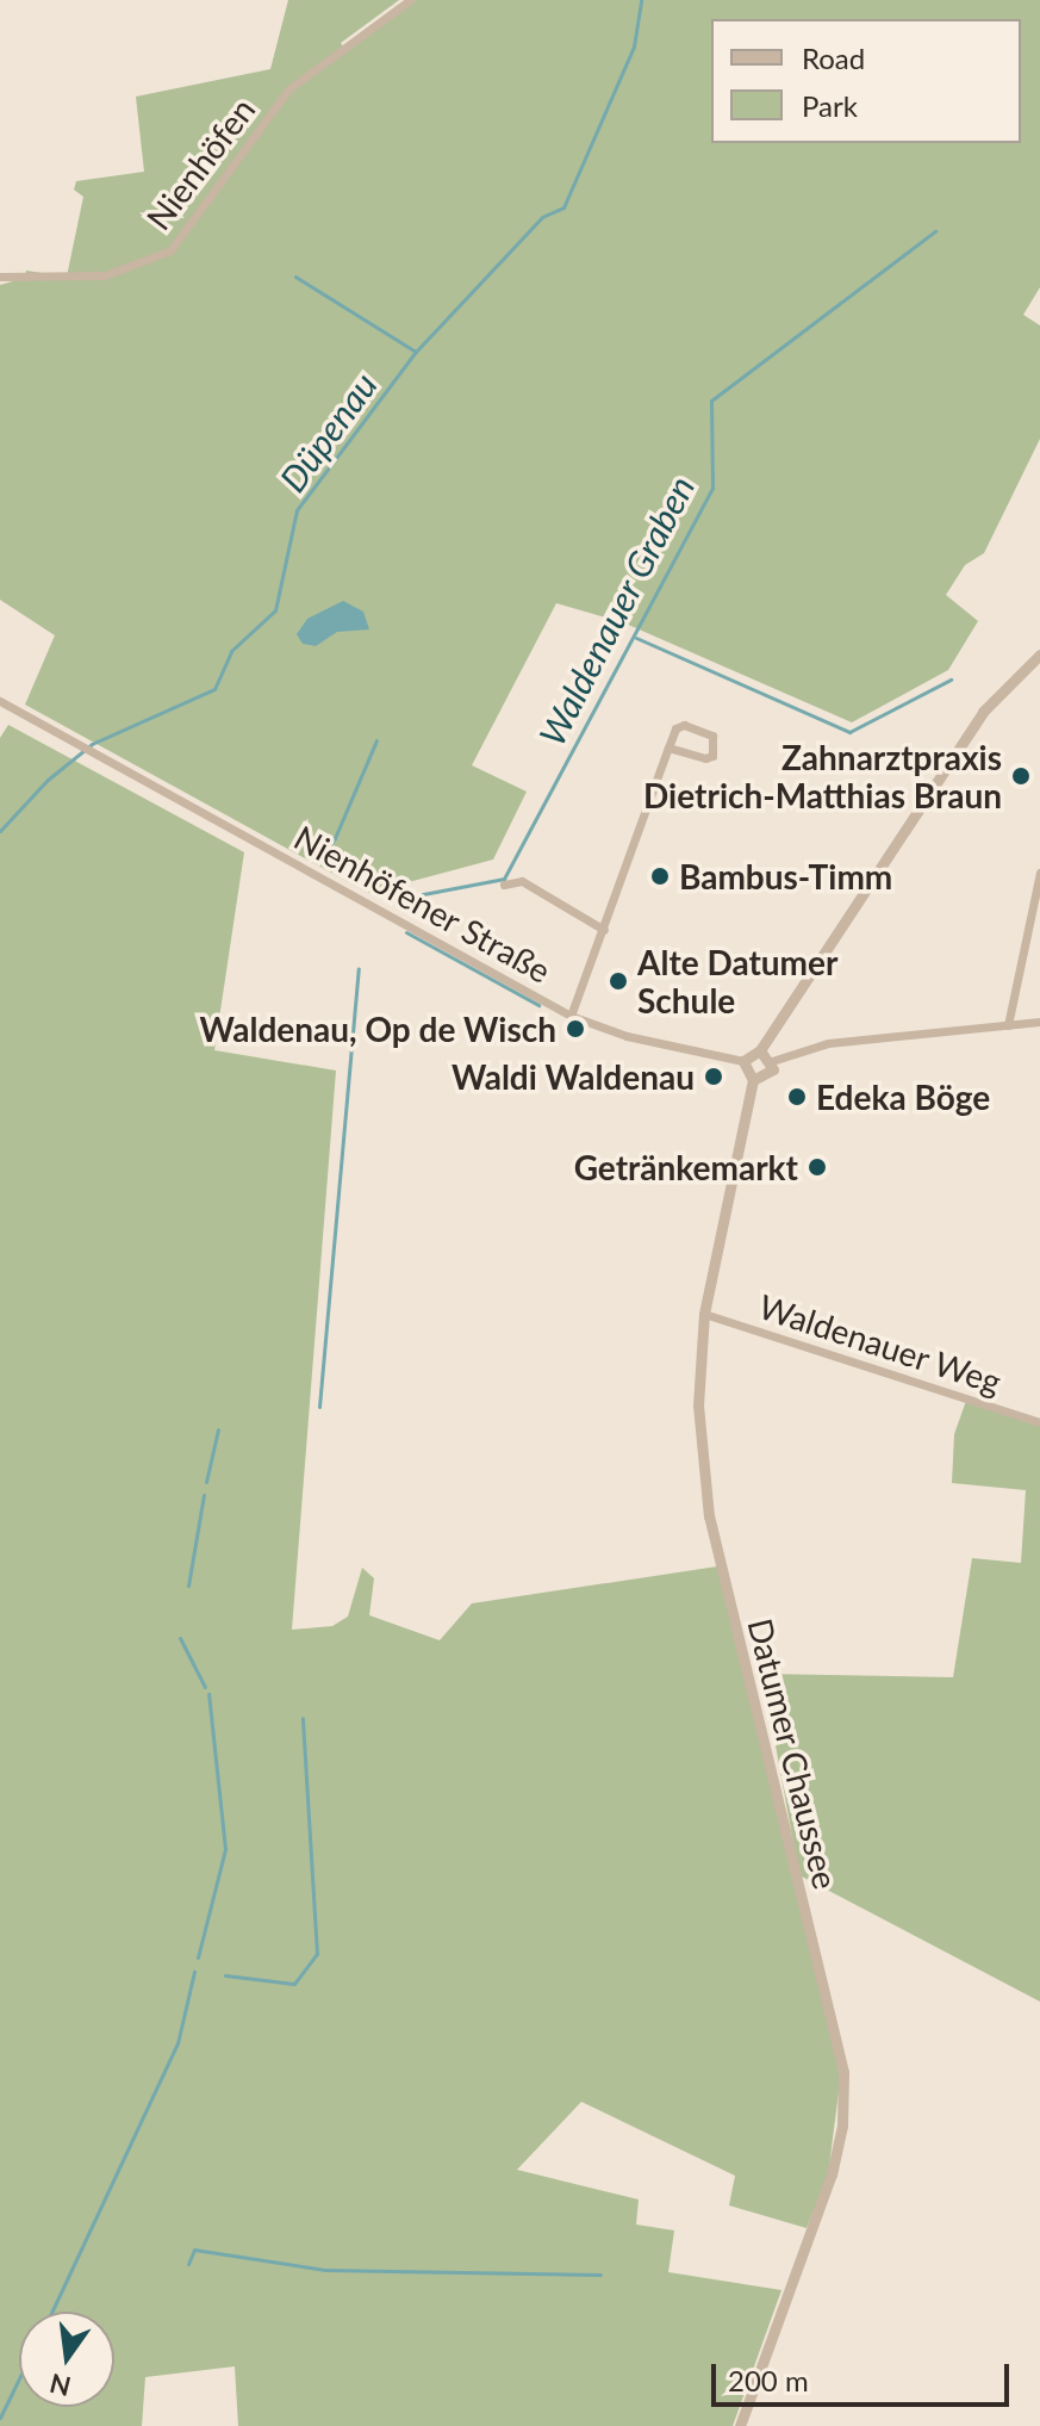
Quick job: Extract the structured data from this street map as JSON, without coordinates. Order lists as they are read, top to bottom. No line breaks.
{"streets":{"street":["Nienhöfen","Nienhöfener Straße","Waldenauer Weg","Datumer Chaussee"]},"crossings":[["Waldenauer Weg","Datumer Chaussee"]],"water":["Düpenau","Waldenauer Graben"],"places":["Zahnarztpraxis Dietrich-Matthias Braun","Bambus-Timm","Alte Datumer Schule","Waldenau, Op de Wisch","Waldi Waldenau","Edeka Böge","Getränkemarkt"],"legend":["Road","Park"],"scale_bar":"200 m","north":"bottom"}
